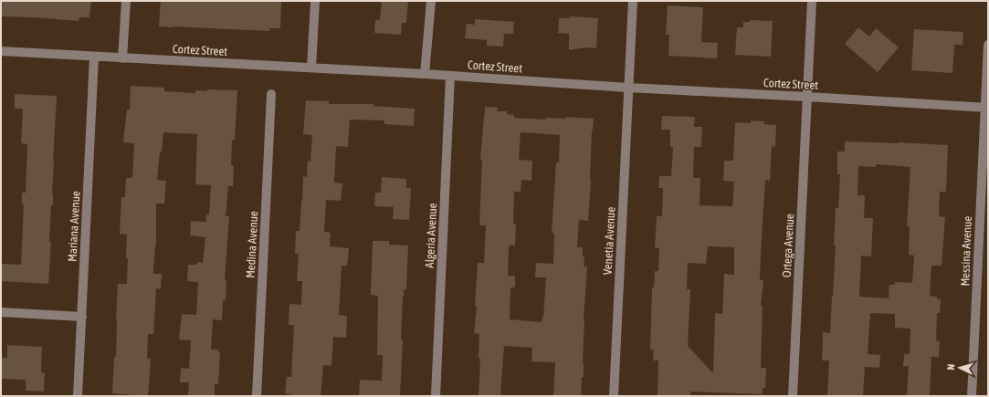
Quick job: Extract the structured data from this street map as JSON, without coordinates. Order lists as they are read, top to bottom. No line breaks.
{"streets":{"street":["Cortez Street","Mariana Avenue","Algeria Avenue","Venetia Avenue","Medina Avenue","Ortega Avenue","Messina Avenue"]},"crossings":[["Cortez Street","Mariana Avenue"],["Cortez Street","Algeria Avenue"],["Cortez Street","Venetia Avenue"],["Cortez Street","Ortega Avenue"],["Cortez Street","Messina Avenue"]],"north":"left"}
